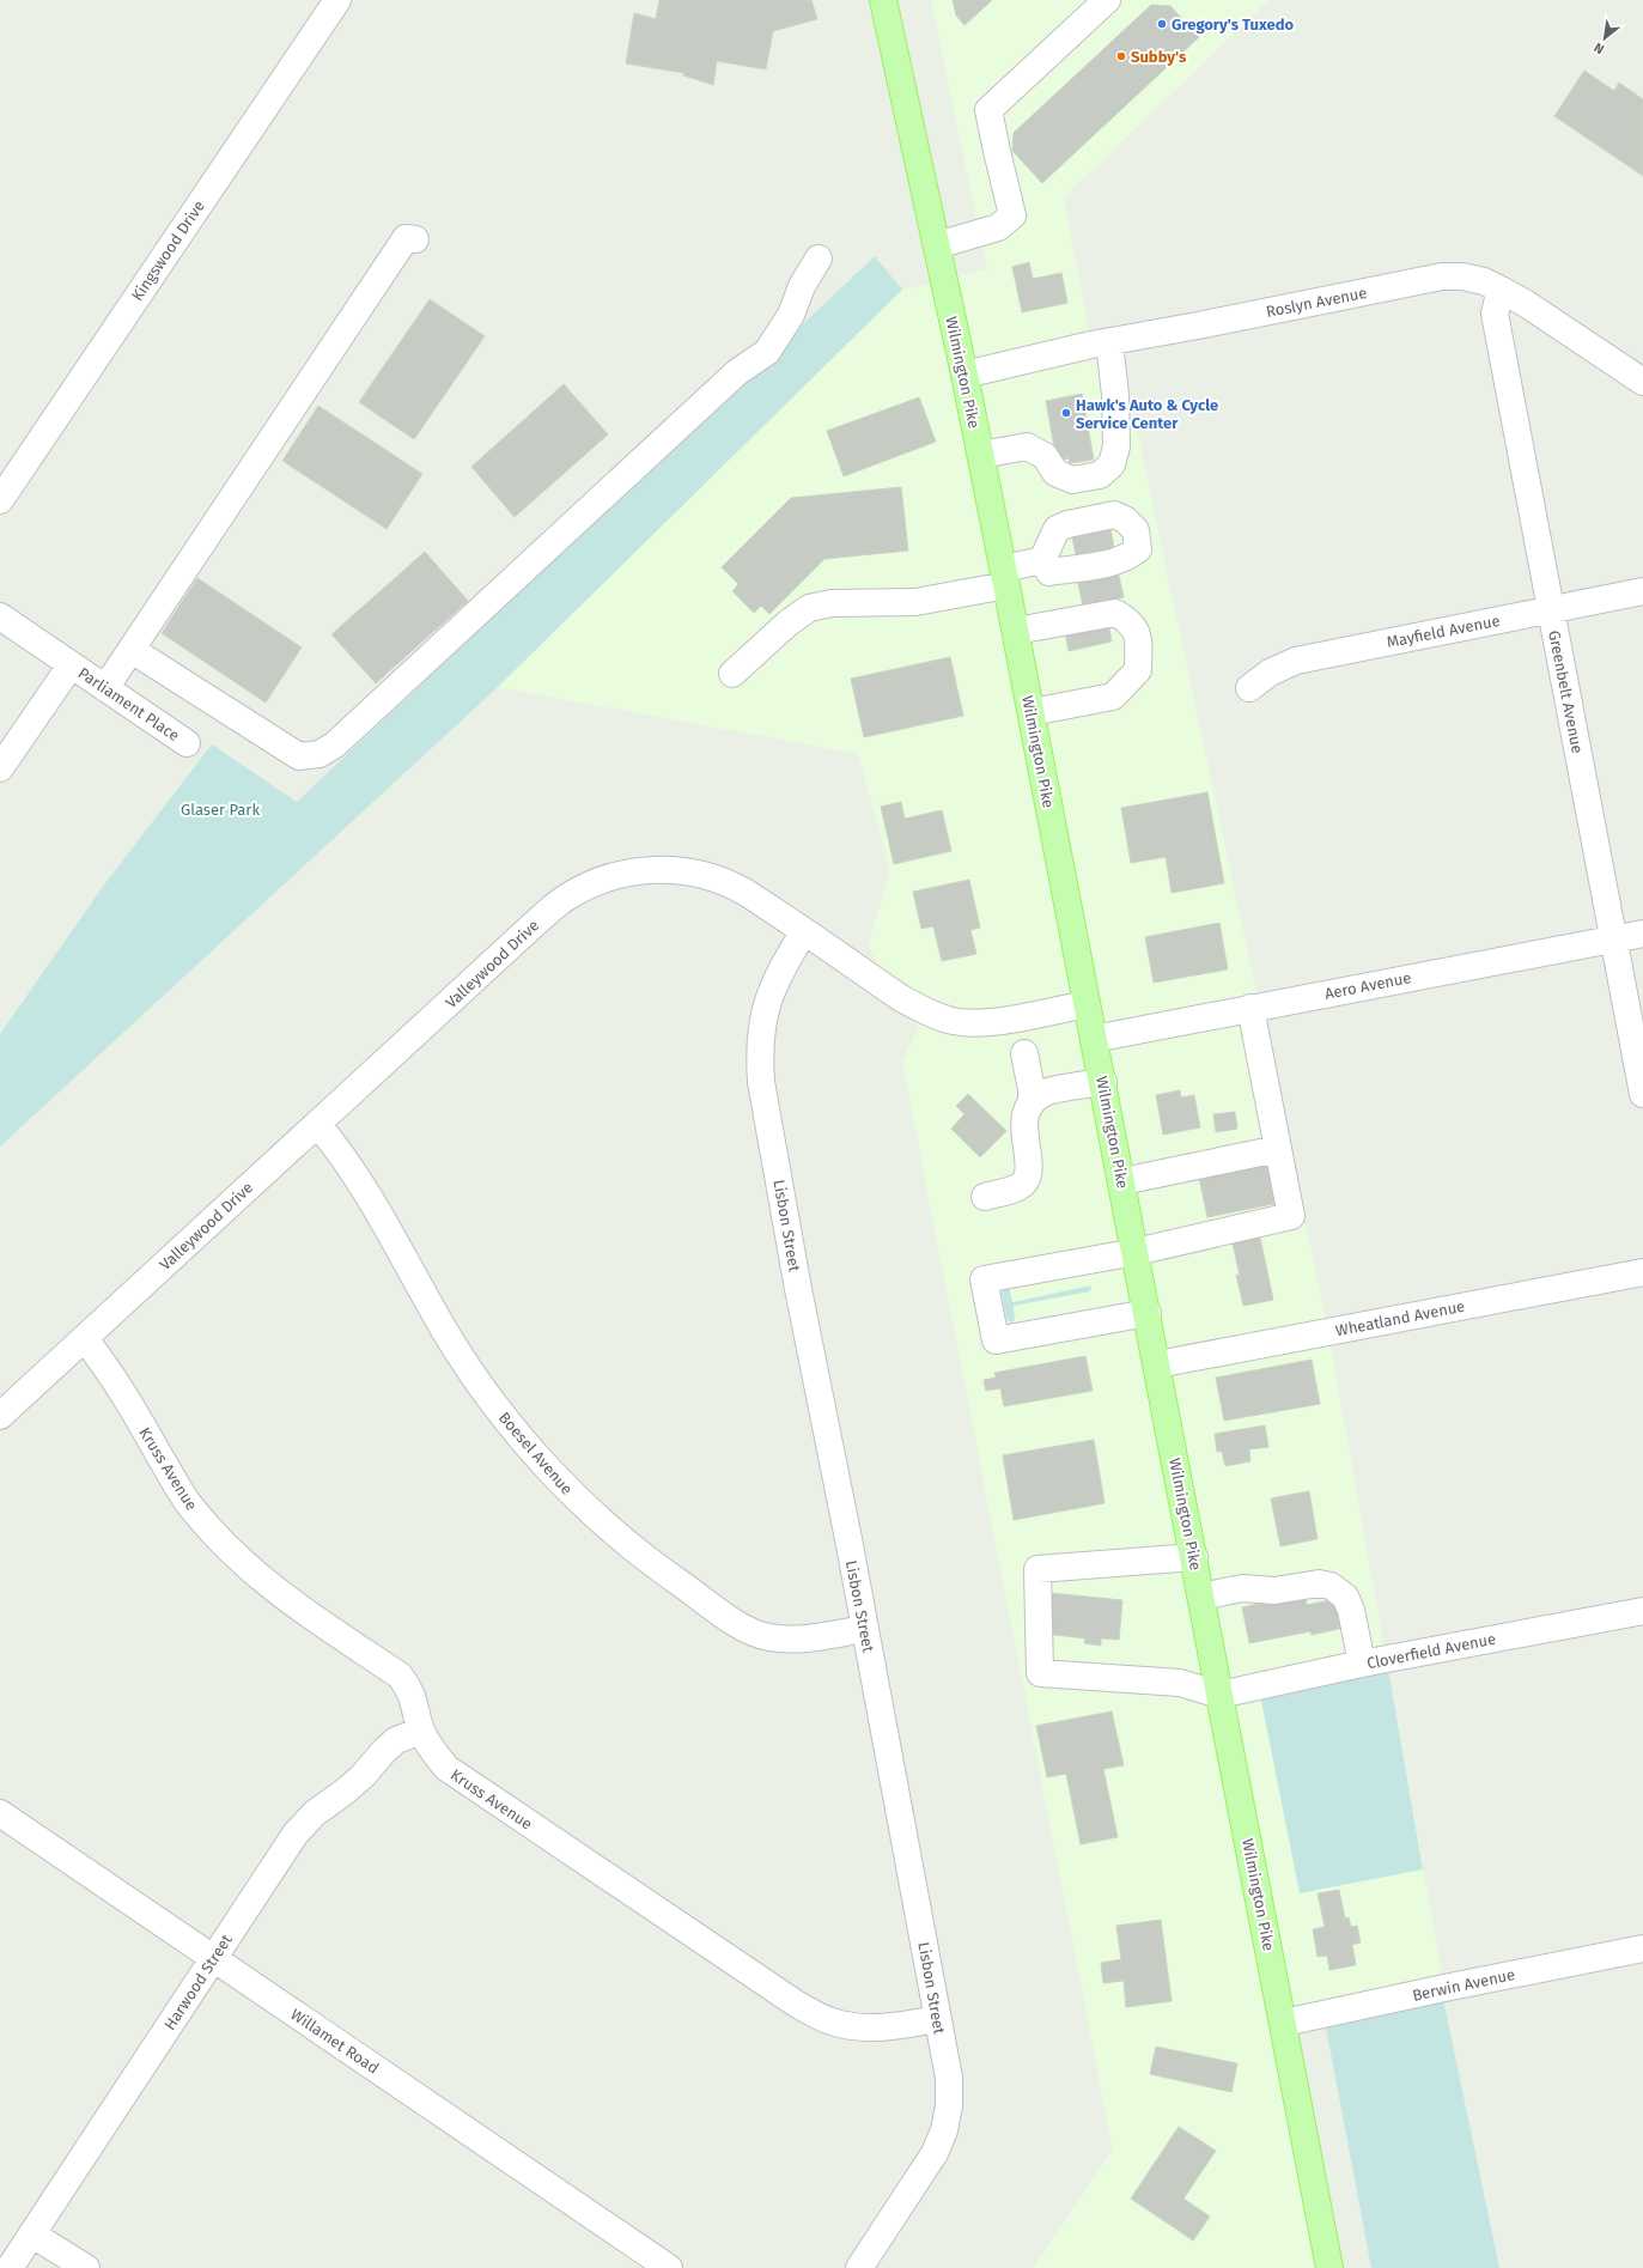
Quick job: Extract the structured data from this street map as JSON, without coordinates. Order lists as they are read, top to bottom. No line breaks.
{"streets":{"main road":["Wilmington Pike"],"street":["Kingswood Drive","Roslyn Avenue","Mayfield Avenue","Greenbelt Avenue","Parliament Place","Valleywood Drive","Aero Avenue","Lisbon Street","Wheatland Avenue","Boesel Avenue","Kruss Avenue","Cloverfield Avenue","Harwood Street","Berwin Avenue","Willamet Road"]},"crossings":[["Roslyn Avenue","Wilmington Pike"],["Roslyn Avenue","Greenbelt Avenue"],["Wilmington Pike","Valleywood Drive"],["Wilmington Pike","Aero Avenue"],["Wilmington Pike","Wheatland Avenue"],["Wilmington Pike","Cloverfield Avenue"],["Wilmington Pike","Berwin Avenue"],["Mayfield Avenue","Greenbelt Avenue"],["Greenbelt Avenue","Aero Avenue"],["Valleywood Drive","Lisbon Street"],["Valleywood Drive","Boesel Avenue"],["Valleywood Drive","Kruss Avenue"],["Lisbon Street","Boesel Avenue"],["Lisbon Street","Kruss Avenue"],["Kruss Avenue","Harwood Street"],["Harwood Street","Willamet Road"]],"parks":["Glaser Park"],"places":["Gregory's Tuxedo","Subby's","Hawk's Auto & Cycle Service Center"],"north":"bottom left"}
